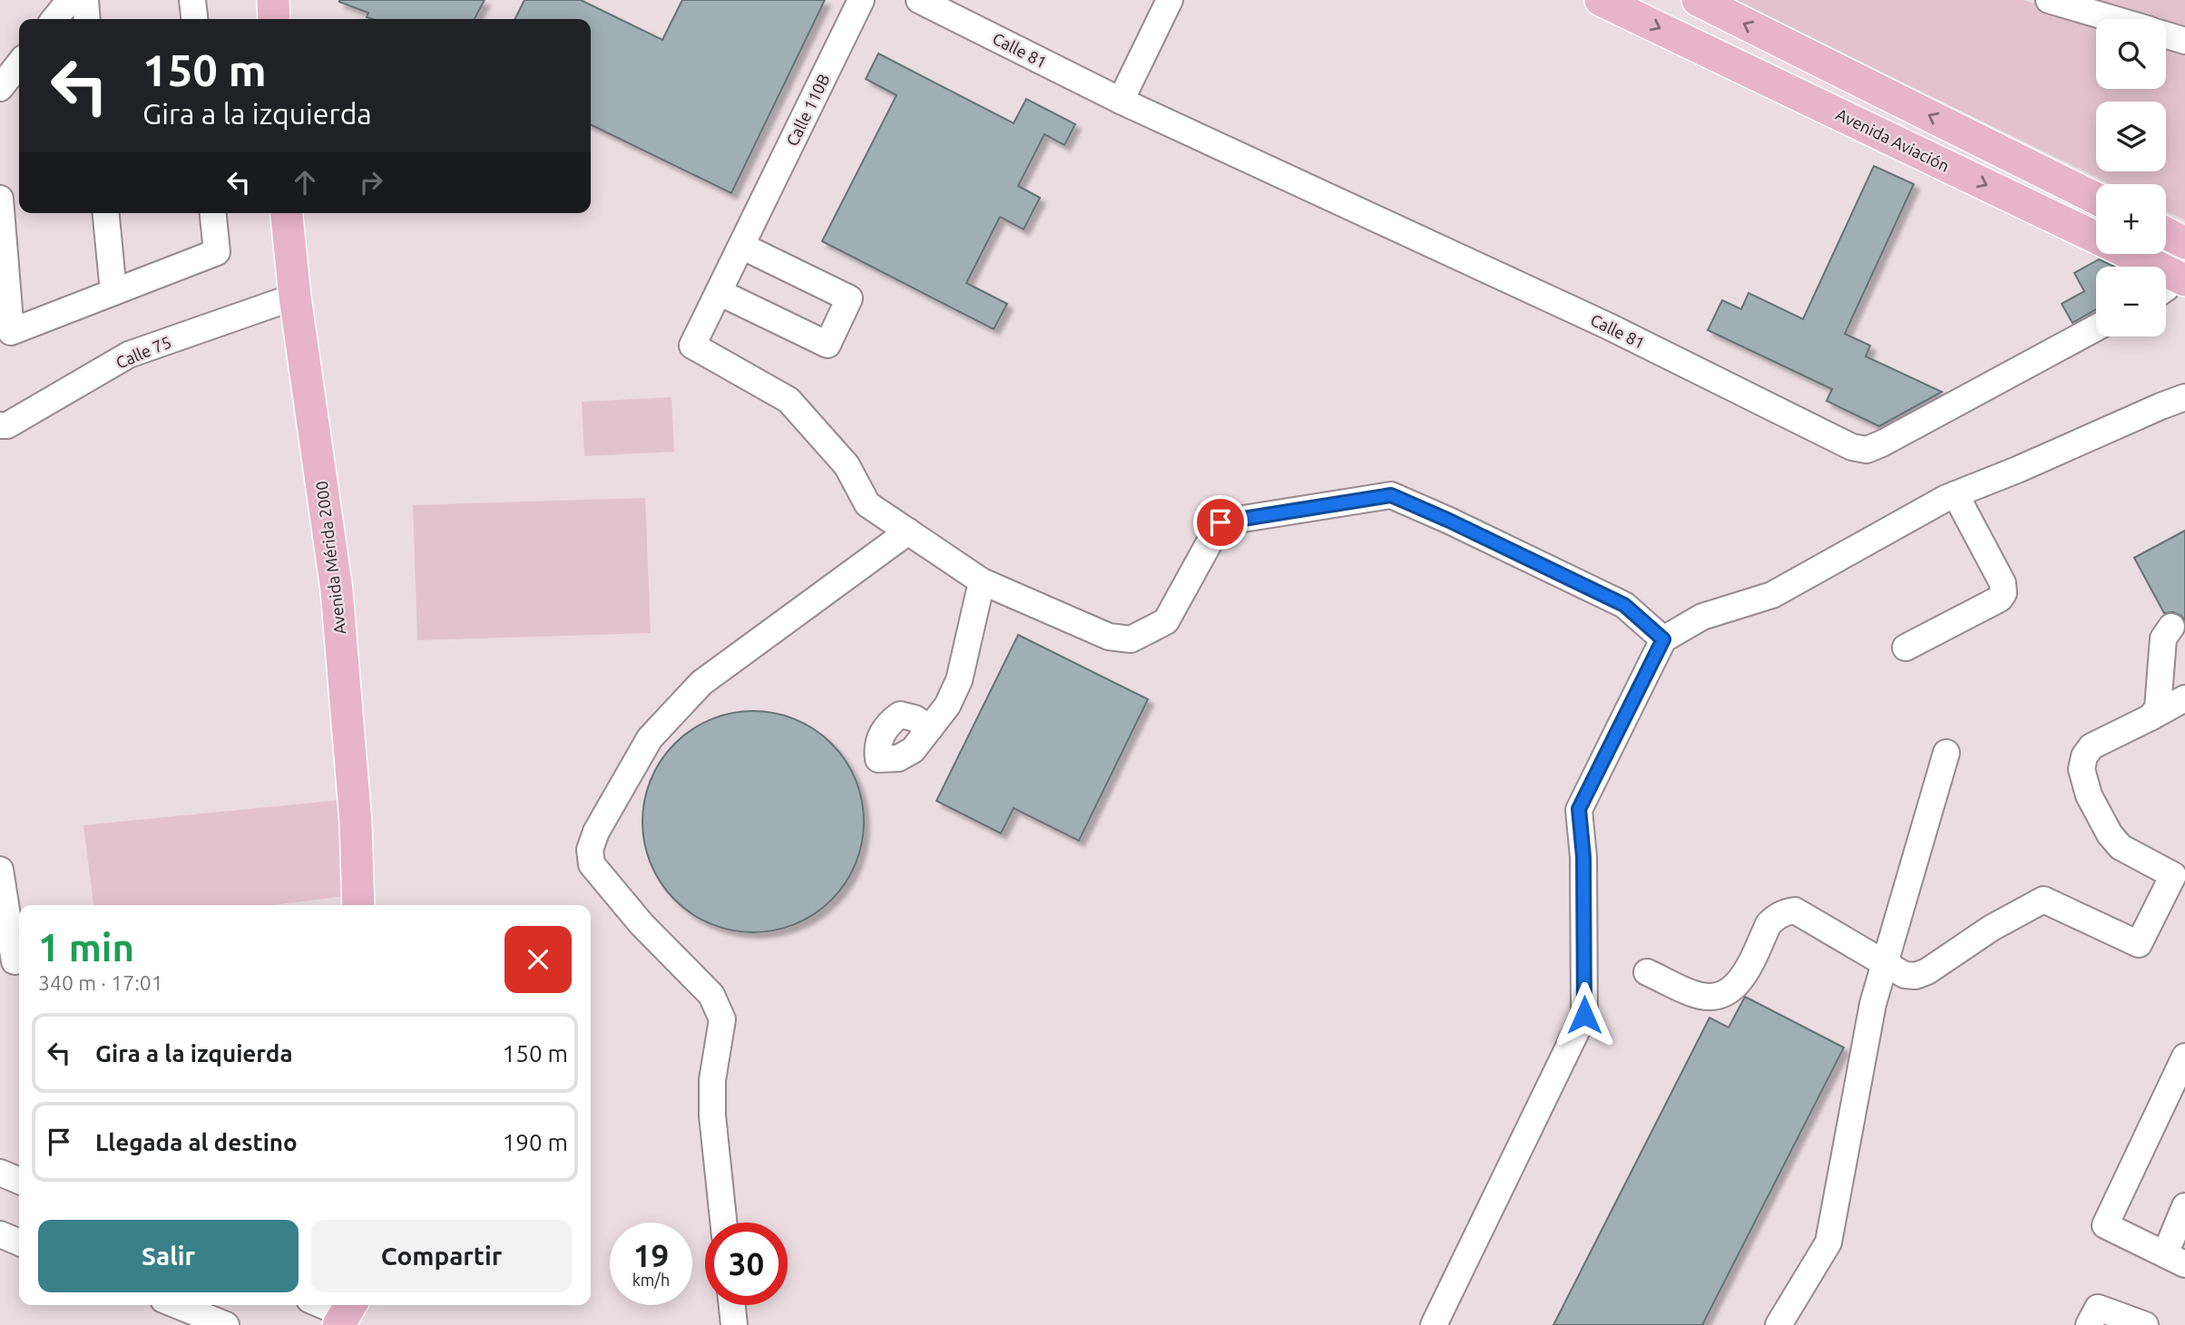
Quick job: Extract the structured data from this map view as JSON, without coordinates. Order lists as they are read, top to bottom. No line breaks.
{"streets":{"main road":["Avenida Aviación","Avenida Mérida 2000"],"street":["Calle 81","Calle 110B","Calle 75"]},"crossings":[["Calle 75","Avenida Mérida 2000"]],"page":{"map_buttons":["+","−"],"turn":["150 m","Gira a la izquierda"],"heading":["1 min","340 m · 17:01"],"list":[{"name":"Gira a la izquierda","value":"150 m"},{"name":"Llegada al destino","value":"190 m"}],"buttons":["Salir","Compartir"],"speed":"19 km/h","limit":"30"}}
